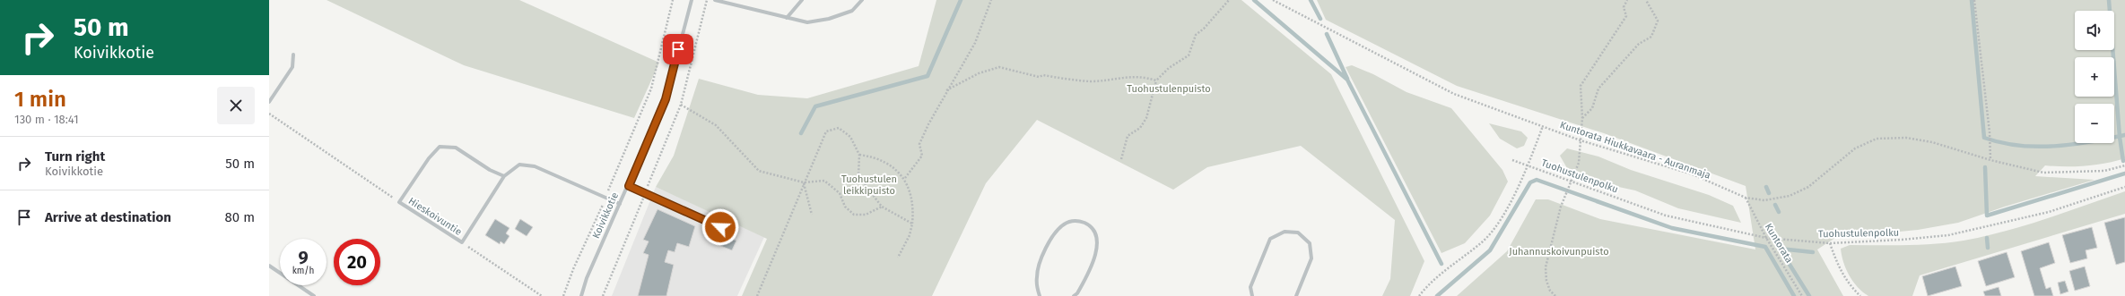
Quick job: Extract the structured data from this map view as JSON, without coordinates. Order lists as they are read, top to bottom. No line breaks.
{"streets":{"street":["Koivikkotie","Hieskoivuntie"],"path":["Kuntorata Hiukkavaara - Auranmaja","Tuohustulenpolku","Kuntorata"]},"crossings":[["Kuntorata Hiukkavaara - Auranmaja","Kuntorata"],["Tuohustulenpolku","Kuntorata"],["Koivikkotie","Hieskoivuntie"]],"parks":["Tuohustulenpuisto","Tuohustulen leikkipuisto","Juhannuskoivunpuisto"],"page":{"turn":["50 m","Koivikkotie"],"map_buttons":["+","−"],"heading":["1 min","130 m · 18:41"],"list":[{"name":"Turn right","note":"Koivikkotie","value":"50 m"},{"name":"Arrive at destination","value":"80 m"}],"speed":"9 km/h","limit":"20"}}
